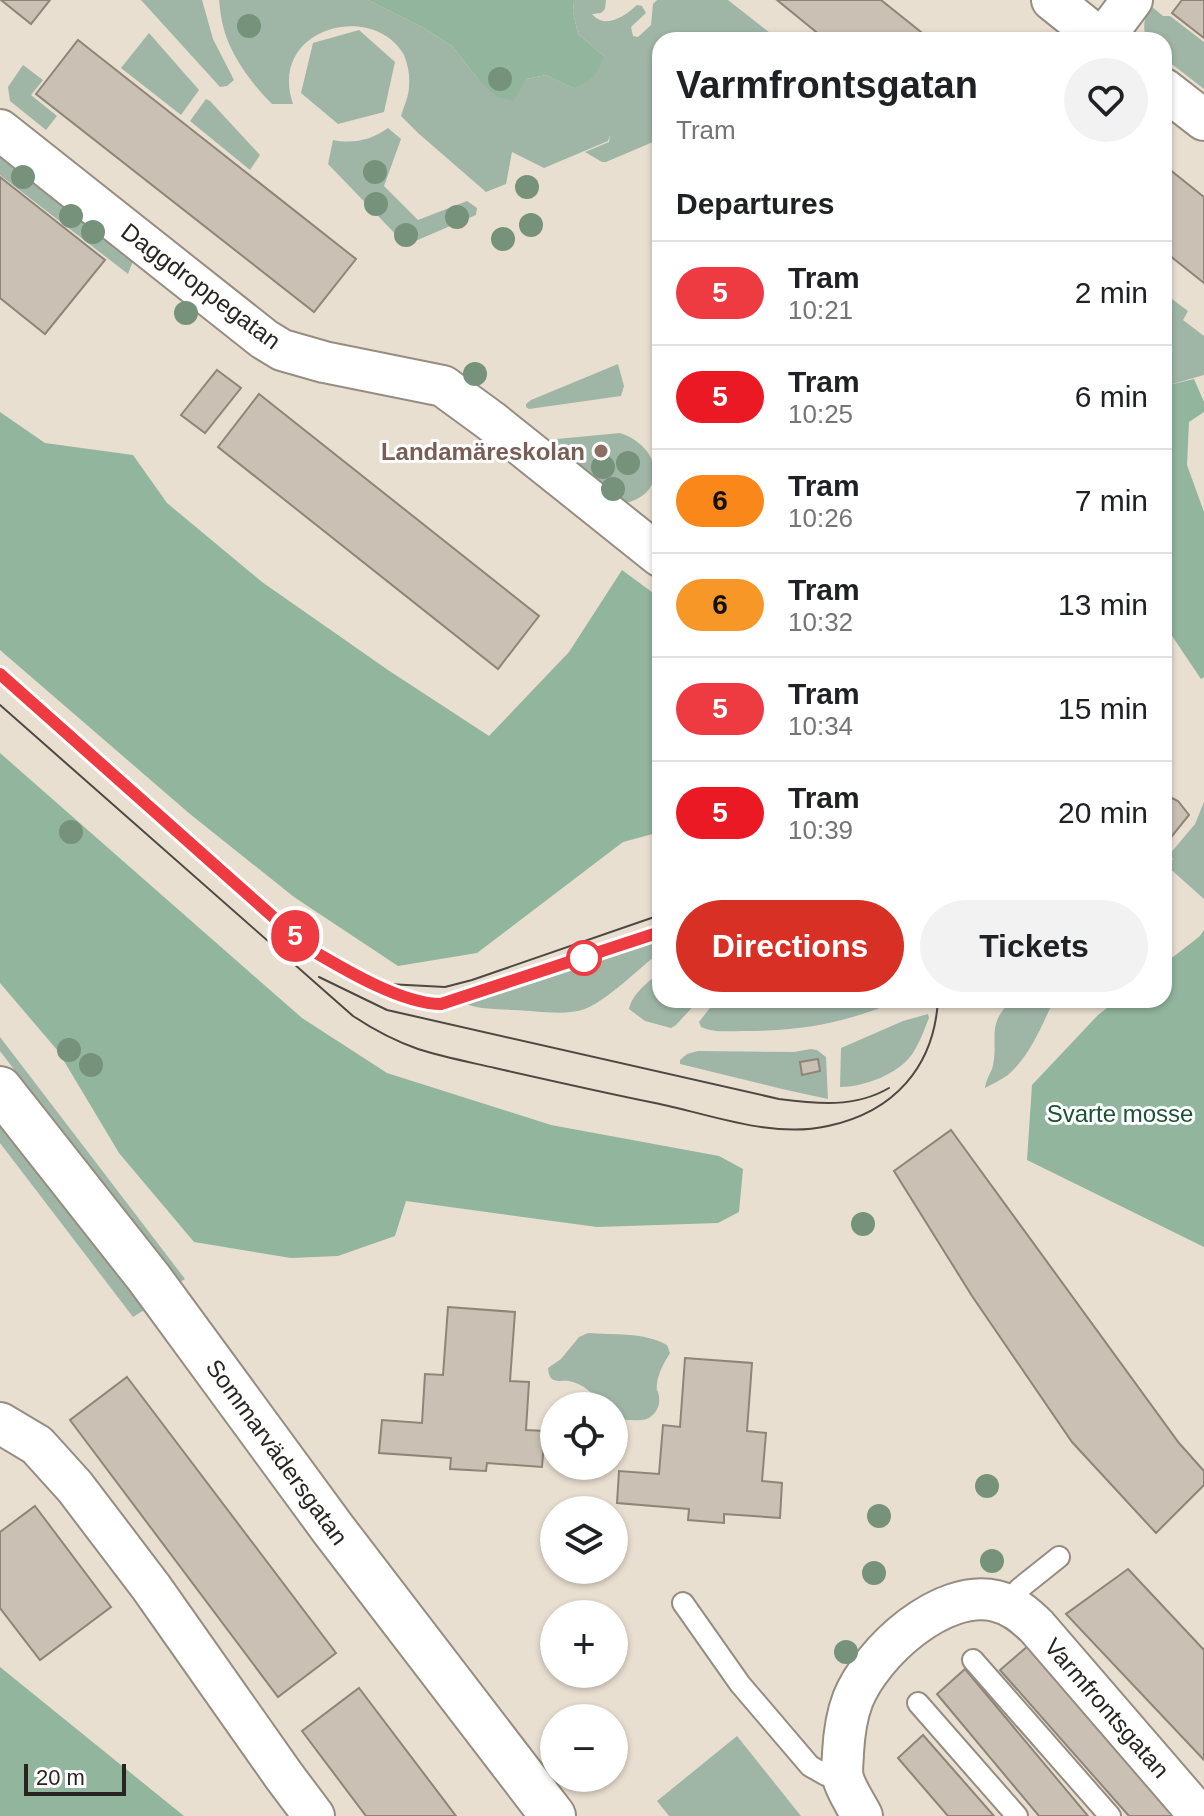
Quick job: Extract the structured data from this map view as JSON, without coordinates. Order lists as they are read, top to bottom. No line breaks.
{"streets":{"street":["Daggdroppegatan","Sommarvädersgatan","Varmfrontsgatan"]},"parks":["Svarte mosse"],"places":["Landamäreskolan"],"lines":["tram line 5"],"scale_bar":"20 m","page":{"on_map":"5","heading":[["Varmfrontsgatan","Tram"],"Departures"],"list":[{"mark":"5","name":"Tram","note":"10:21","value":"2 min"},{"mark":"5","name":"Tram","note":"10:25","value":"6 min"},{"mark":"6","name":"Tram","note":"10:26","value":"7 min"},{"mark":"6","name":"Tram","note":"10:32","value":"13 min"},{"mark":"5","name":"Tram","note":"10:34","value":"15 min"},{"mark":"5","name":"Tram","note":"10:39","value":"20 min"}],"buttons":["Directions","Tickets"],"map_buttons":["+","−"],"scale":"20 m"}}
